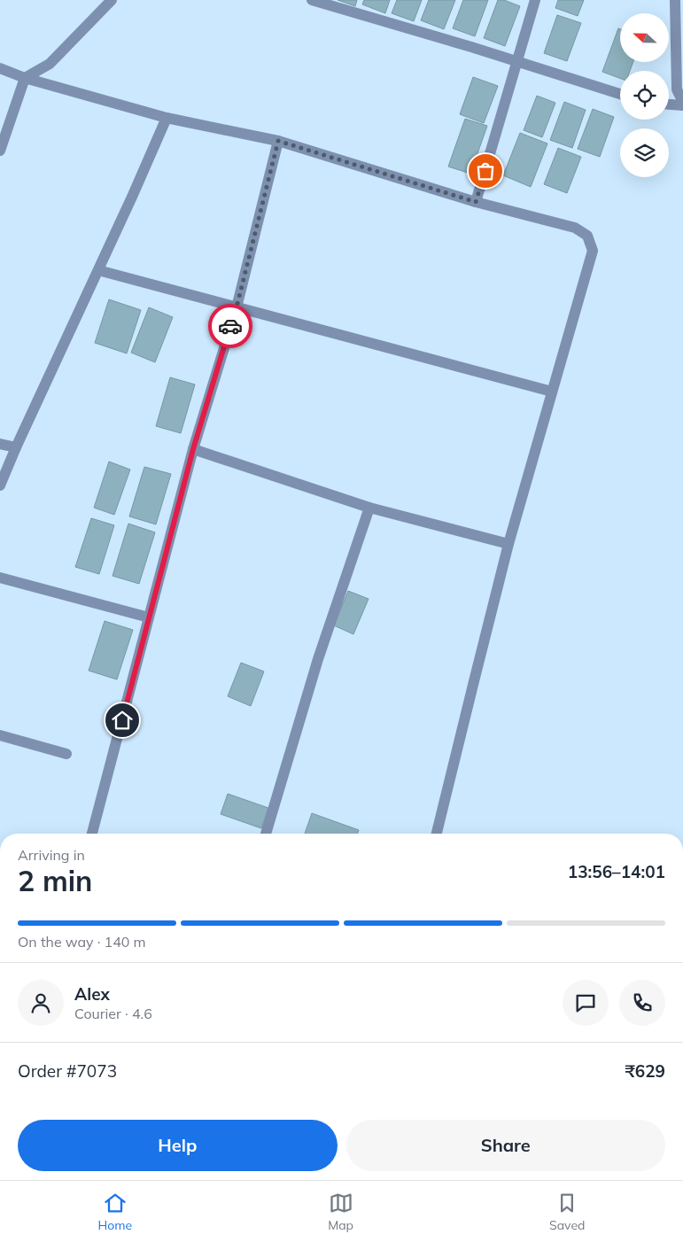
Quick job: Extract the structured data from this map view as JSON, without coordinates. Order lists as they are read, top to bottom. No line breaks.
{"north":"left","page":{"heading":["2 min","Arriving in","13:56–14:01"],"panel":["Alex","Courier · 4.6","Order #7073","₹629"],"bar":"On the way · 140 m","buttons":["Help","Share"],"tabs":["Home","Map","Saved"]}}
